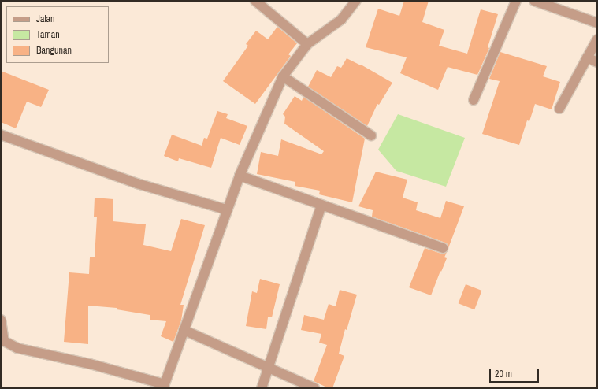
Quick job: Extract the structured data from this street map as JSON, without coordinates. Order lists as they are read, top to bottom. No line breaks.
{"legend":["Jalan","Taman","Bangunan"],"scale_bar":"20 m"}
